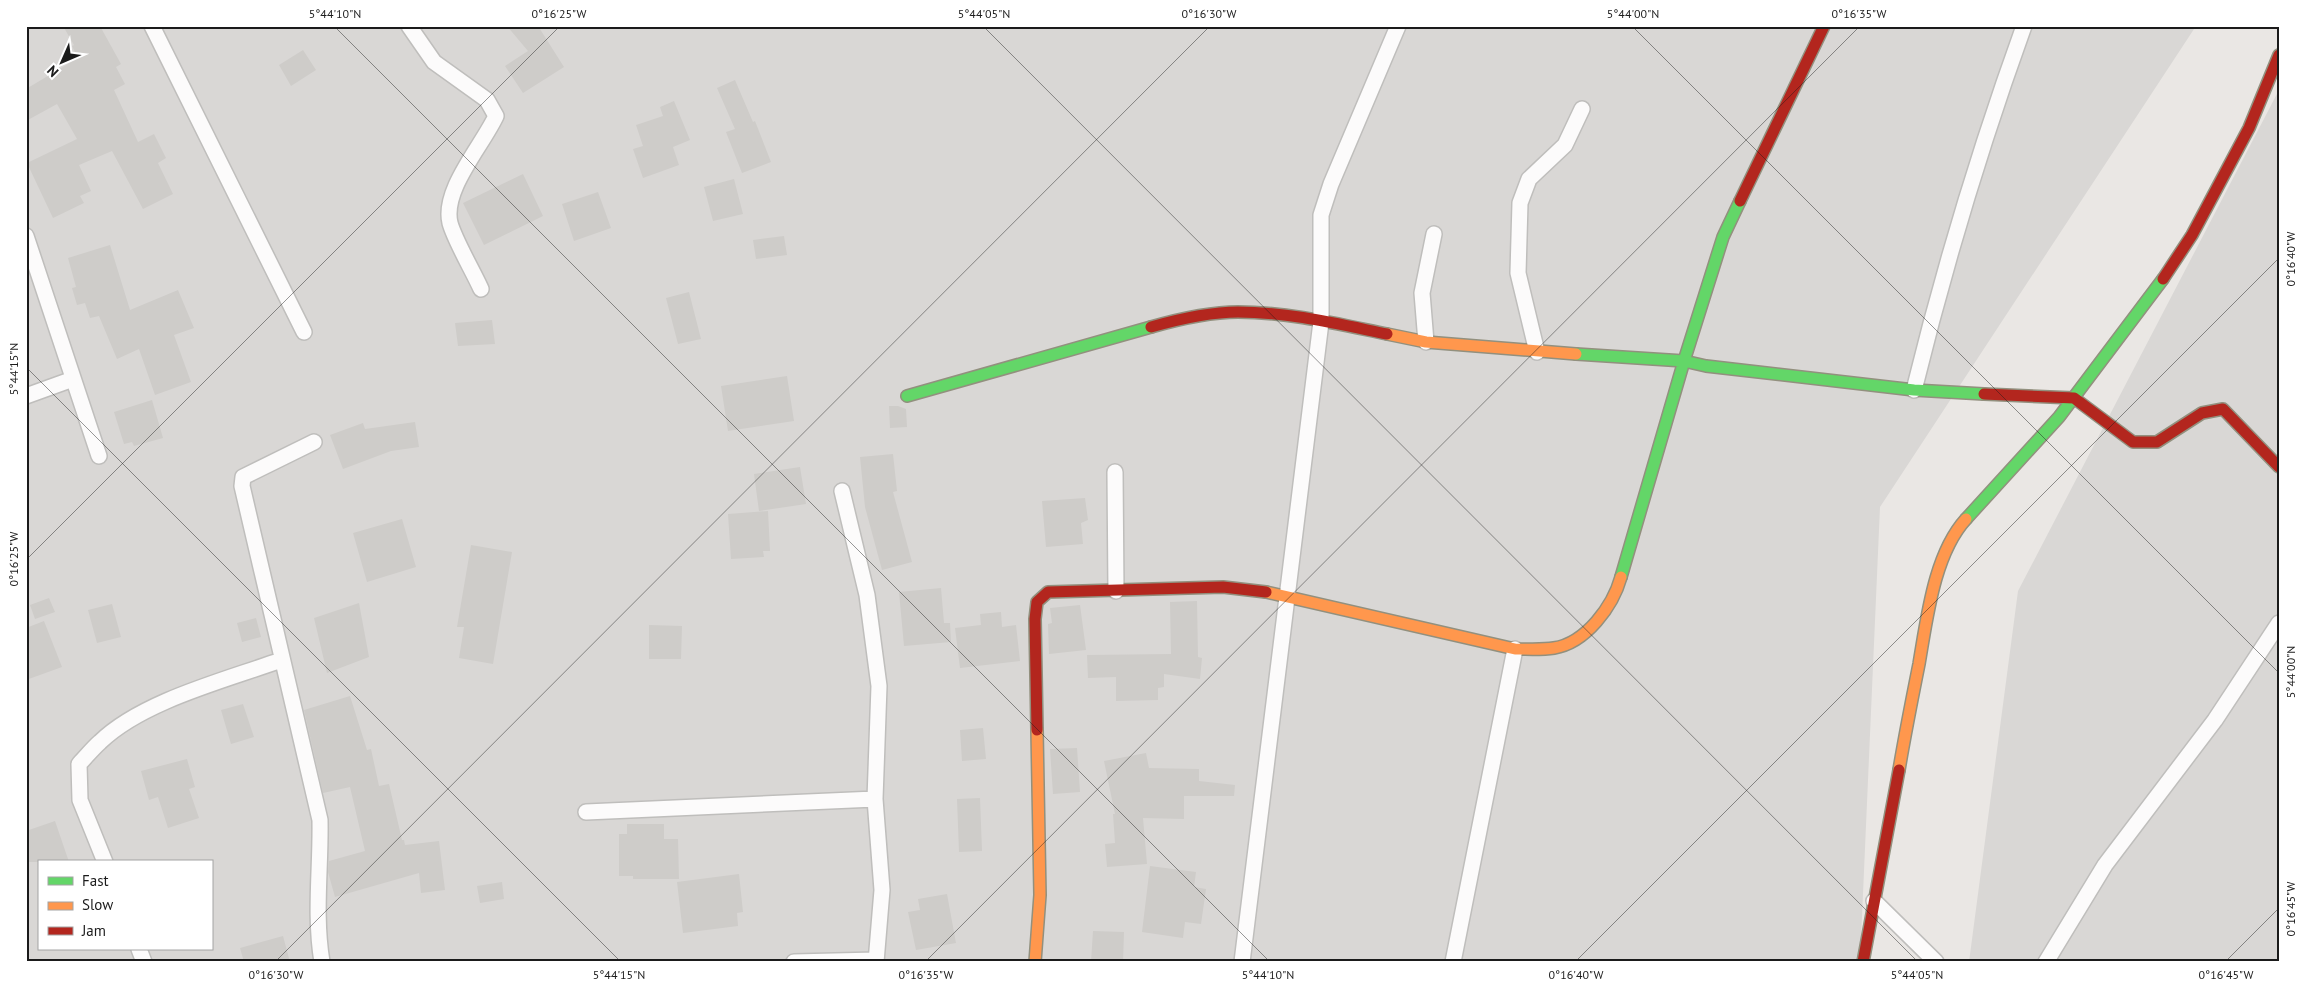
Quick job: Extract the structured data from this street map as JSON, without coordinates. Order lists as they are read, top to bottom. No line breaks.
{"legend":["Fast","Slow","Jam"],"north":"bottom left","coordinates":["5°44'10\"N","0°16'25\"W","5°44'05\"N","0°16'30\"W","5°44'00\"N","0°16'35\"W","0°16'40\"W","5°44'15\"N","0°16'45\"W"]}
